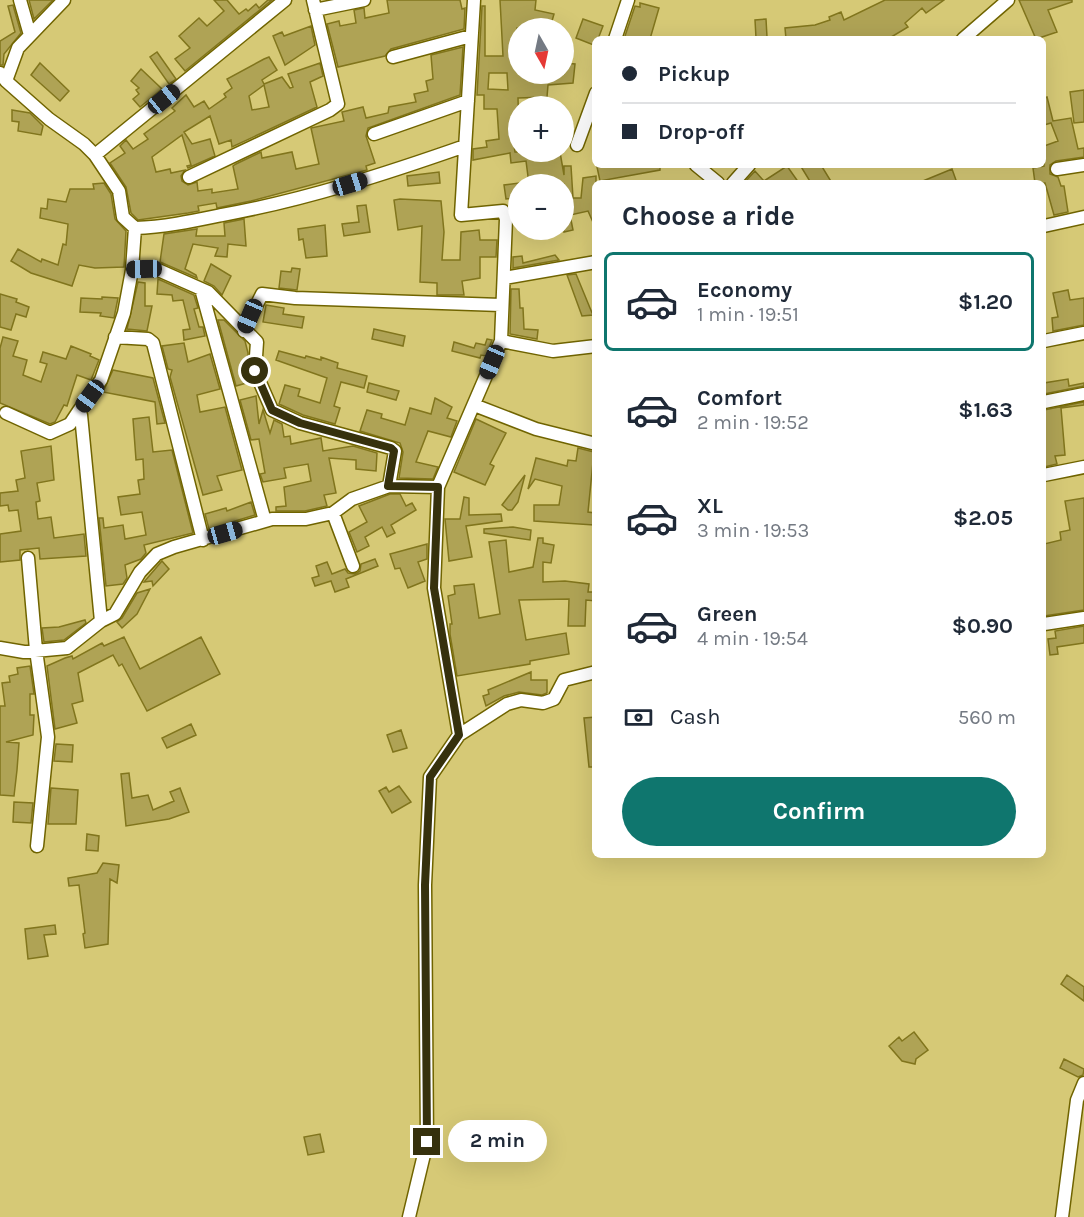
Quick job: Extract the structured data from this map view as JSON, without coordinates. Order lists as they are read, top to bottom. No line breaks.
{"north":"bottom","page":{"map_buttons":["+","−"],"banner":["Pickup","Drop-off"],"heading":"Choose a ride","list":[{"name":"Economy","note":"1 min · 19:51","value":"$1.20"},{"name":"Comfort","note":"2 min · 19:52","value":"$1.63"},{"name":"XL","note":"3 min · 19:53","value":"$2.05"},{"name":"Green","note":"4 min · 19:54","value":"$0.90"}],"pay":["Cash","560 m"],"buttons":"Confirm","bubble":"2 min"}}
